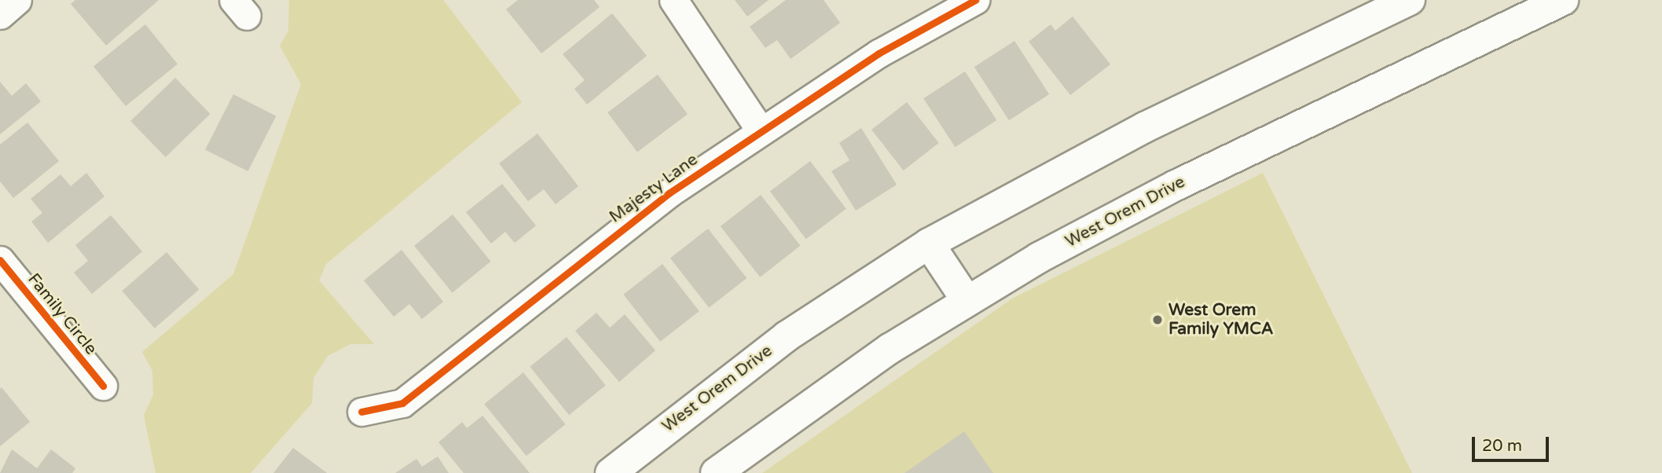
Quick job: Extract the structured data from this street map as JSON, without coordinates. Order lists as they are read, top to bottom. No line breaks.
{"streets":{"main road":["West Orem Drive"],"street":["Majesty Lane","Family Circle"]},"places":["West Orem Family YMCA"],"scale_bar":"20 m"}
